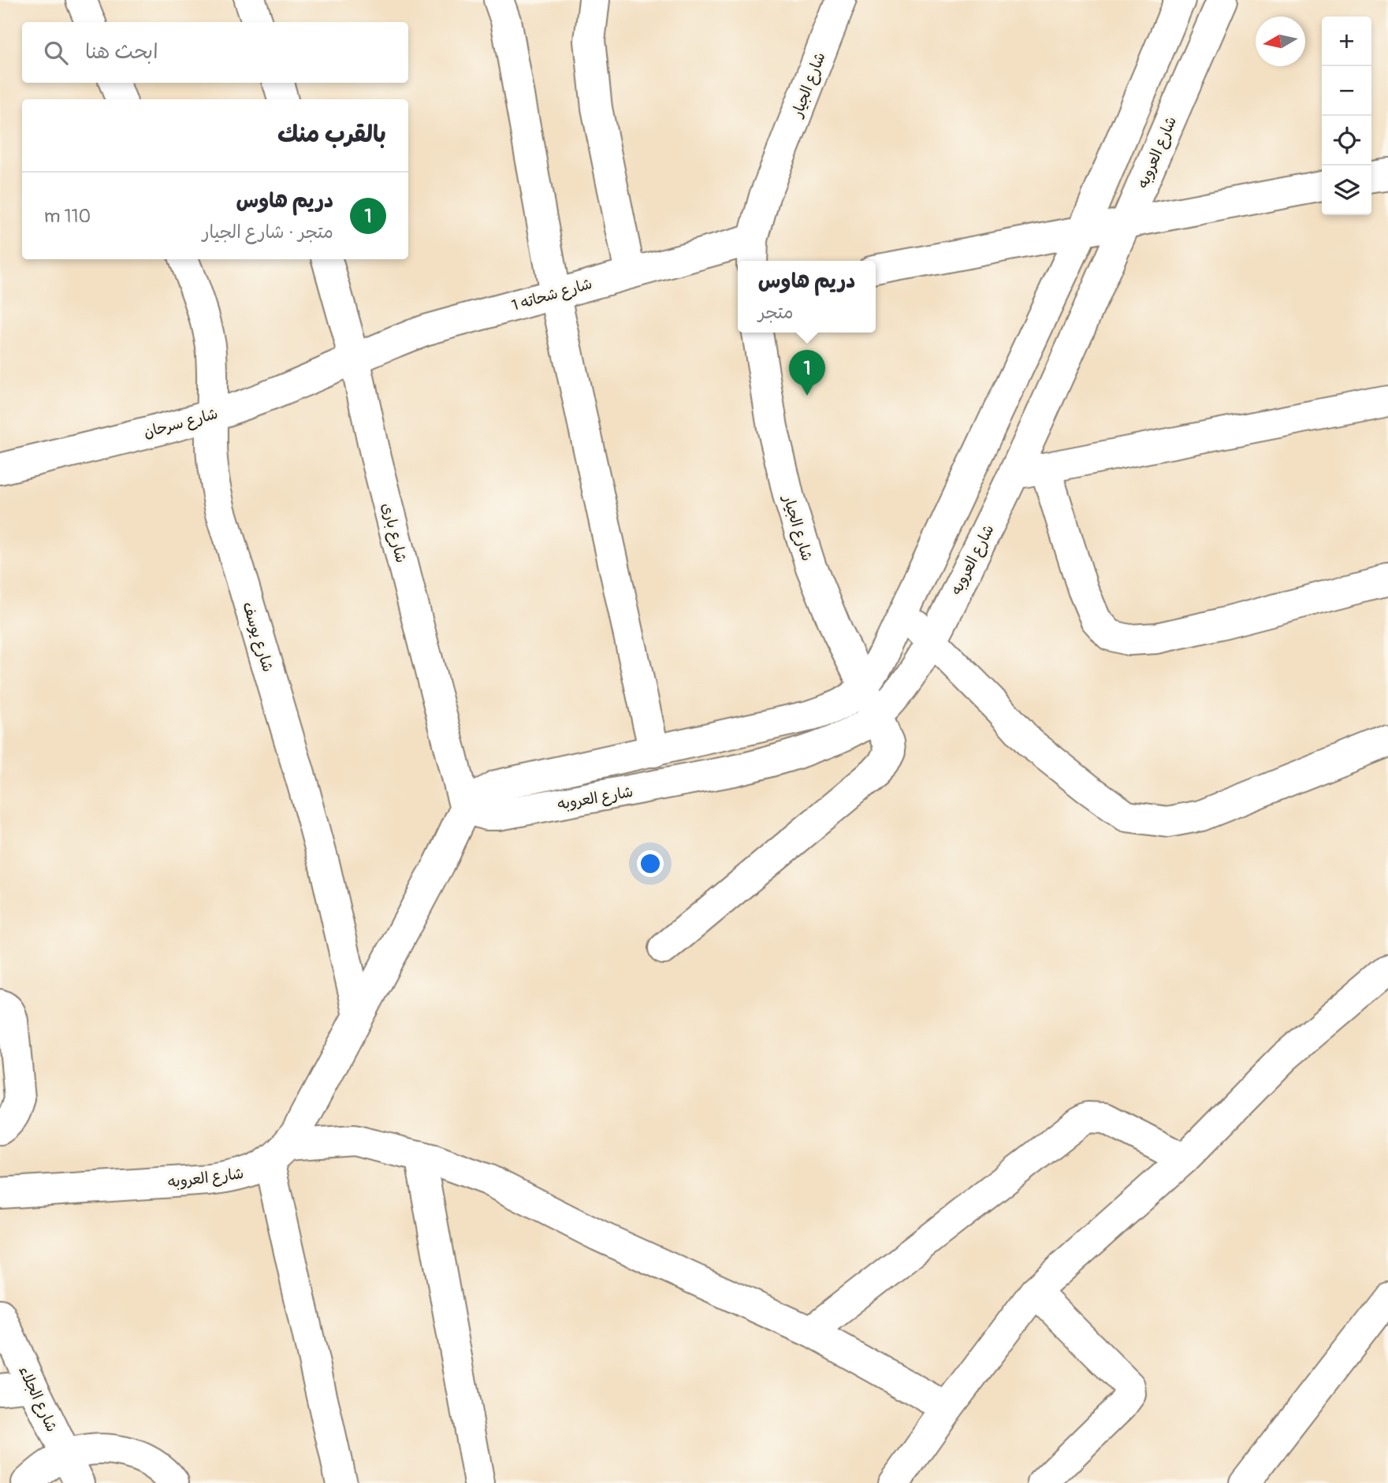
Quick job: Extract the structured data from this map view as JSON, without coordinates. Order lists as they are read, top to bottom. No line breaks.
{"streets":{"street":["شارع الجيار","شارع العروبه","شارع شحاته 1","شارع سرحان","شارع بارى","شارع يوسف","شارع الجلاء"]},"crossings":[["شارع الجيار","شارع العروبه"],["شارع الجيار","شارع شحاته 1"],["شارع العروبه","شارع بارى"],["شارع العروبه","شارع يوسف"],["شارع شحاته 1","شارع سرحان"],["شارع شحاته 1","شارع بارى"],["شارع سرحان","شارع بارى"],["شارع سرحان","شارع يوسف"]],"north":"left","page":{"map_buttons":["+","−"],"search":"ابحث هنا","heading":"بالقرب منك","list":[{"mark":"1","name":"دريم هاوس","note":"متجر · شارع الجيار","value":"110 m"}],"popup":["دريم هاوس","متجر"],"pins":"1"}}
